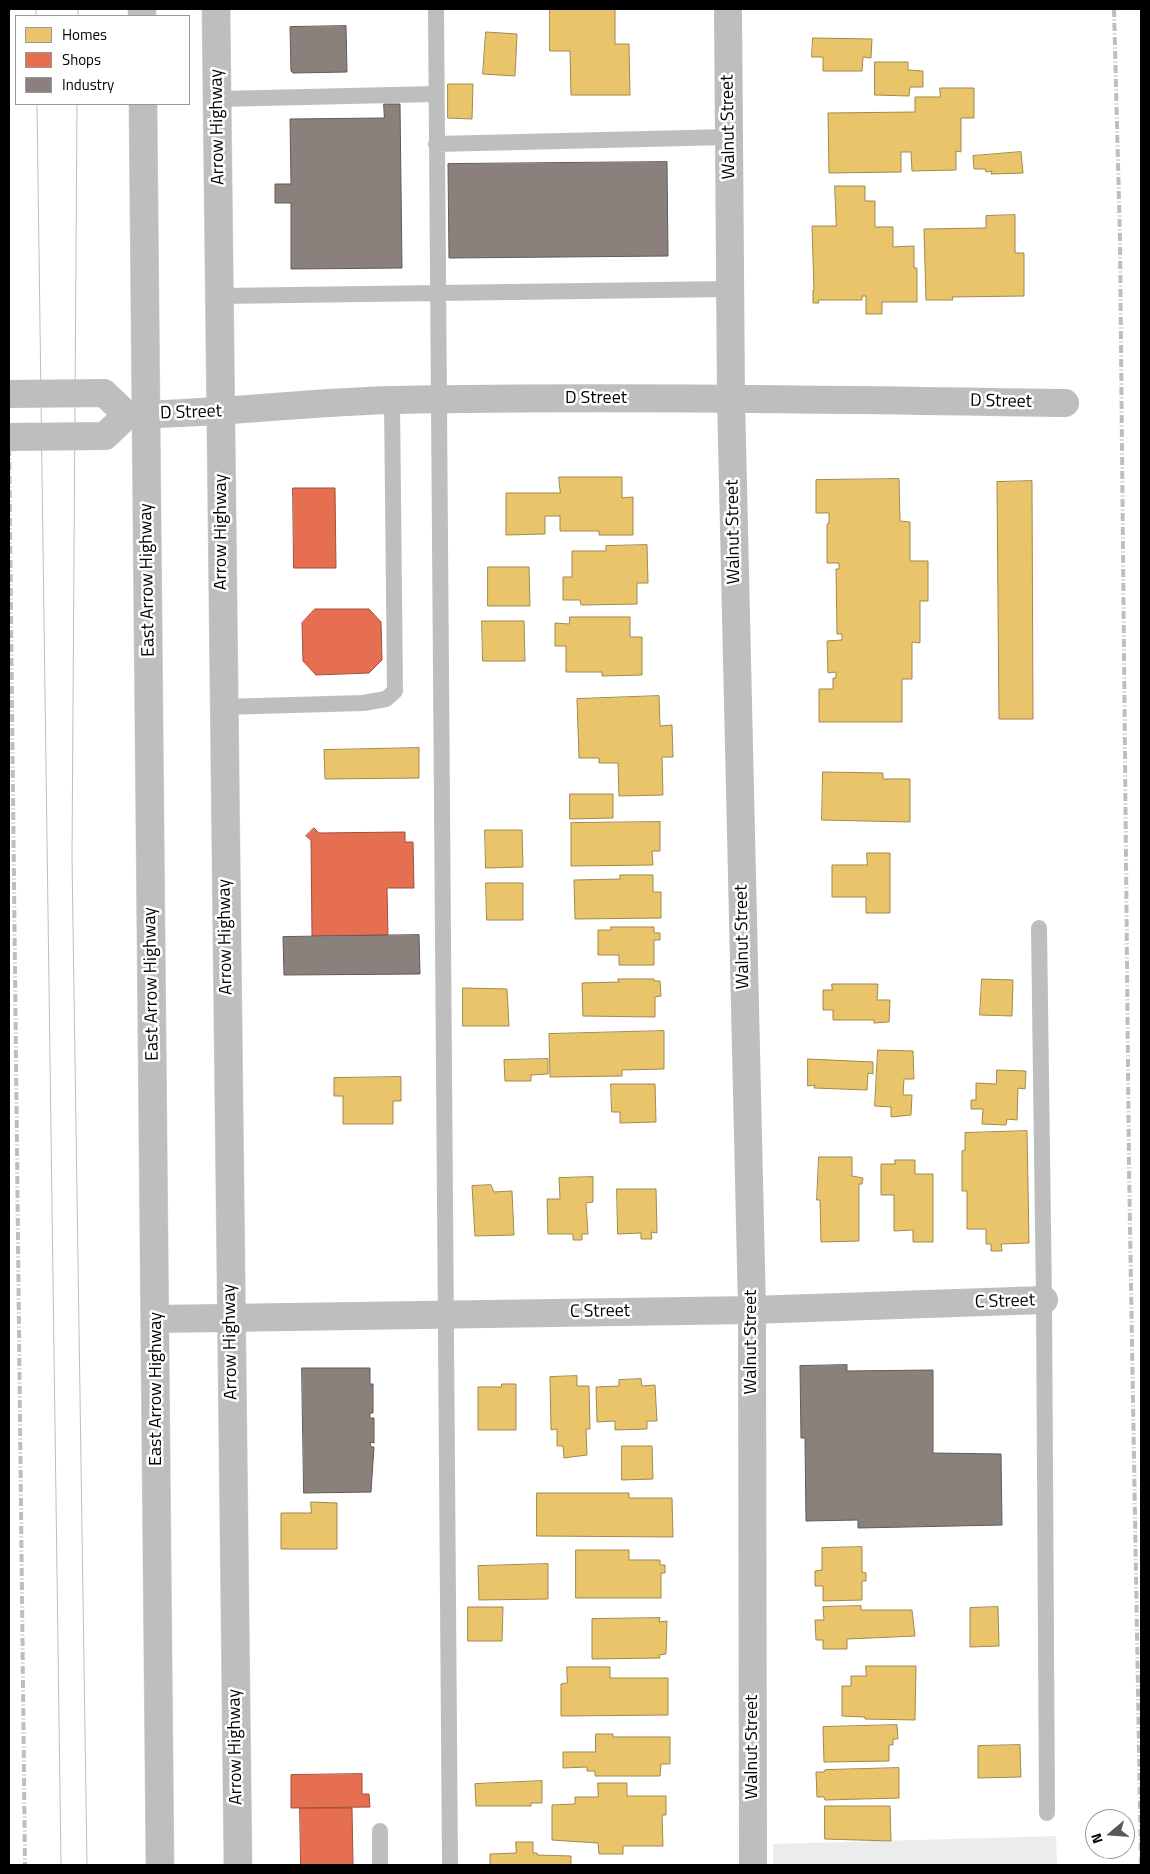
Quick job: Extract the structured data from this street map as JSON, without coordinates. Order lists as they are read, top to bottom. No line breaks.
{"streets":{"street":["Arrow Highway","Walnut Street","D Street","East Arrow Highway","C Street"]},"crossings":[["Arrow Highway","D Street"],["Arrow Highway","C Street"],["Walnut Street","D Street"],["Walnut Street","C Street"],["D Street","East Arrow Highway"],["East Arrow Highway","C Street"]],"legend":["Homes","Shops","Industry"],"north":"left"}
